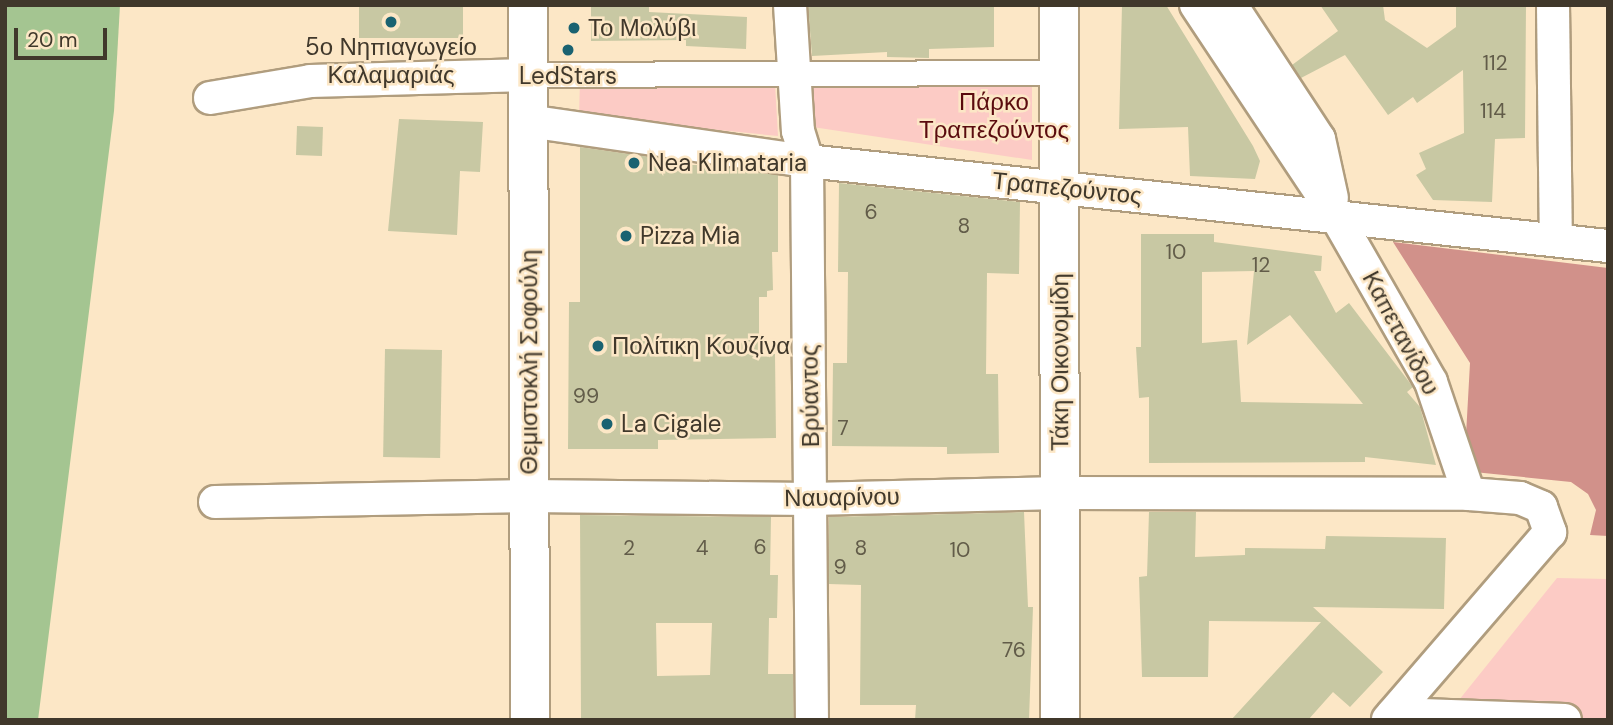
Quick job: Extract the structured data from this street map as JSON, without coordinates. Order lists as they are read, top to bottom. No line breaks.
{"streets":{"main road":["Θεμιστοκλή Σοφούλη","Τάκη Οικονομίδη"],"street":["Τραπεζούντος","Καπετανίδου","Βρύαντος","Ναυαρίνου"]},"crossings":[["Τραπεζούντος","Καπετανίδου"],["Τραπεζούντος","Θεμιστοκλή Σοφούλη"],["Τραπεζούντος","Τάκη Οικονομίδη"],["Τραπεζούντος","Βρύαντος"],["Καπετανίδου","Ναυαρίνου"],["Θεμιστοκλή Σοφούλη","Ναυαρίνου"],["Τάκη Οικονομίδη","Ναυαρίνου"],["Βρύαντος","Ναυαρίνου"]],"parks":["Πάρκο Τραπεζούντος"],"places":["5ο Νηπιαγωγείο Καλαμαριάς","Το Μολύβι","LedStars","Nea Klimataria","Pizza Mia","Πολίτικη Κουζίνα","La Cigale"],"house_numbers":["112","114","6","8","10","12","99","7","6","2","4","8","10","9","76"],"scale_bar":"20 m"}
